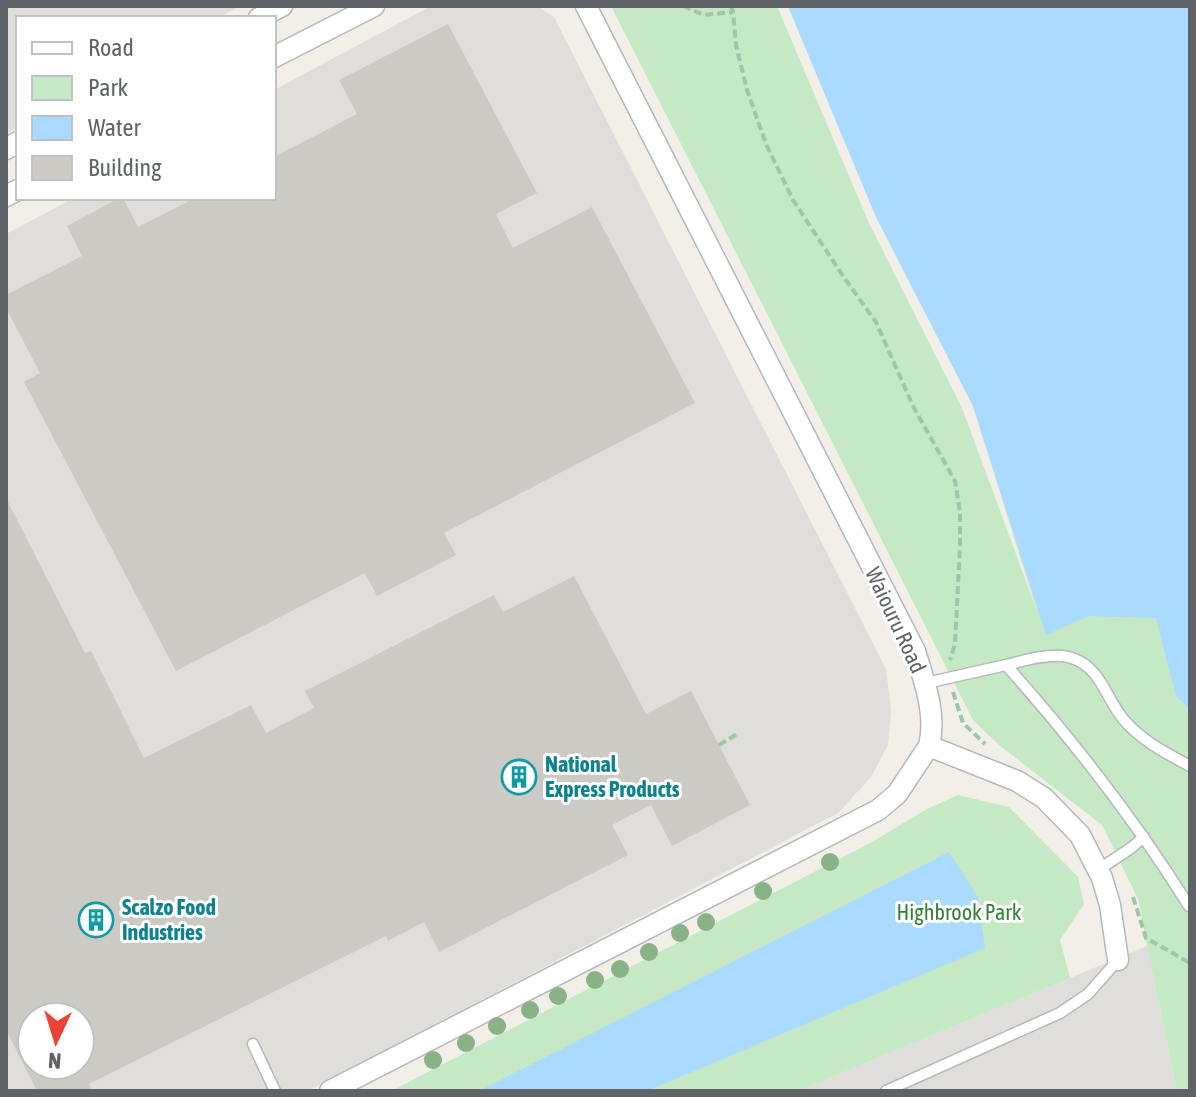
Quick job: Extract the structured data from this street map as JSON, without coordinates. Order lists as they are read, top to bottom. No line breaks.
{"streets":{"street":["Waiouru Road"]},"parks":["Highbrook Park"],"places":{"building":["National Express Products","Scalzo Food Industries"]},"legend":["Road","Park","Water","Building"],"north":"bottom"}
